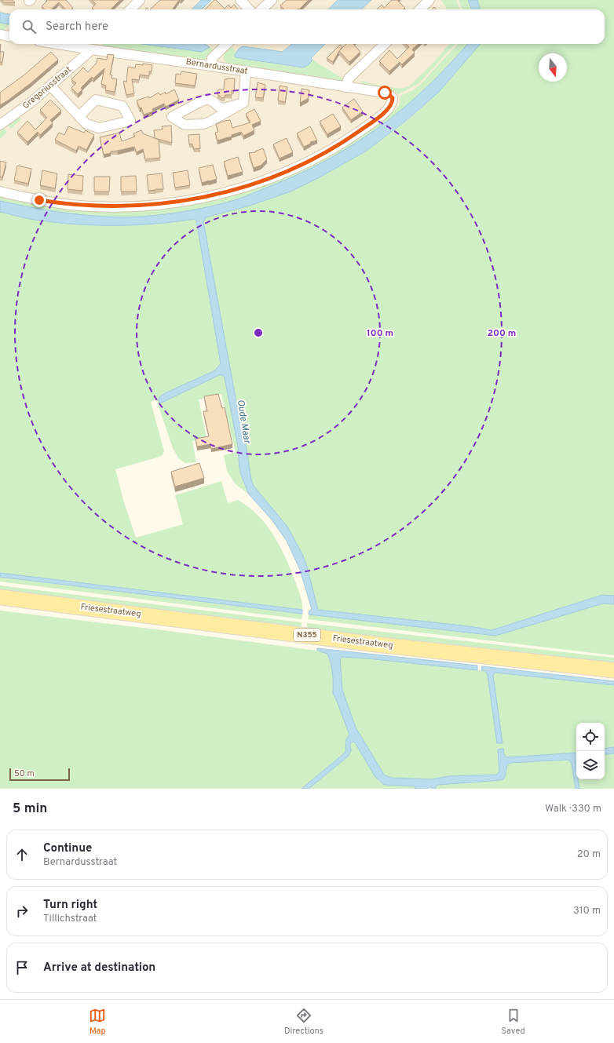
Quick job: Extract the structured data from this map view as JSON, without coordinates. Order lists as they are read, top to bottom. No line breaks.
{"streets":{"main road":["Friesestraatweg","N355"],"street":["Bernardusstraat","Gregoriusstraat"]},"crossings":[["Bernardusstraat","Gregoriusstraat"]],"water":["Oude Maar"],"scale_bar":"50 m","north":"bottom","page":{"search":"Search here","scale":"50 m","heading":["5 min","Walk · 330 m"],"list":[["Continue","Bernardusstraat","20 m"],["Turn right","Tillichstraat","310 m"],"Arrive at destination"],"nav":["Map","Directions","Saved"]},"rings":["100 m","200 m"]}
